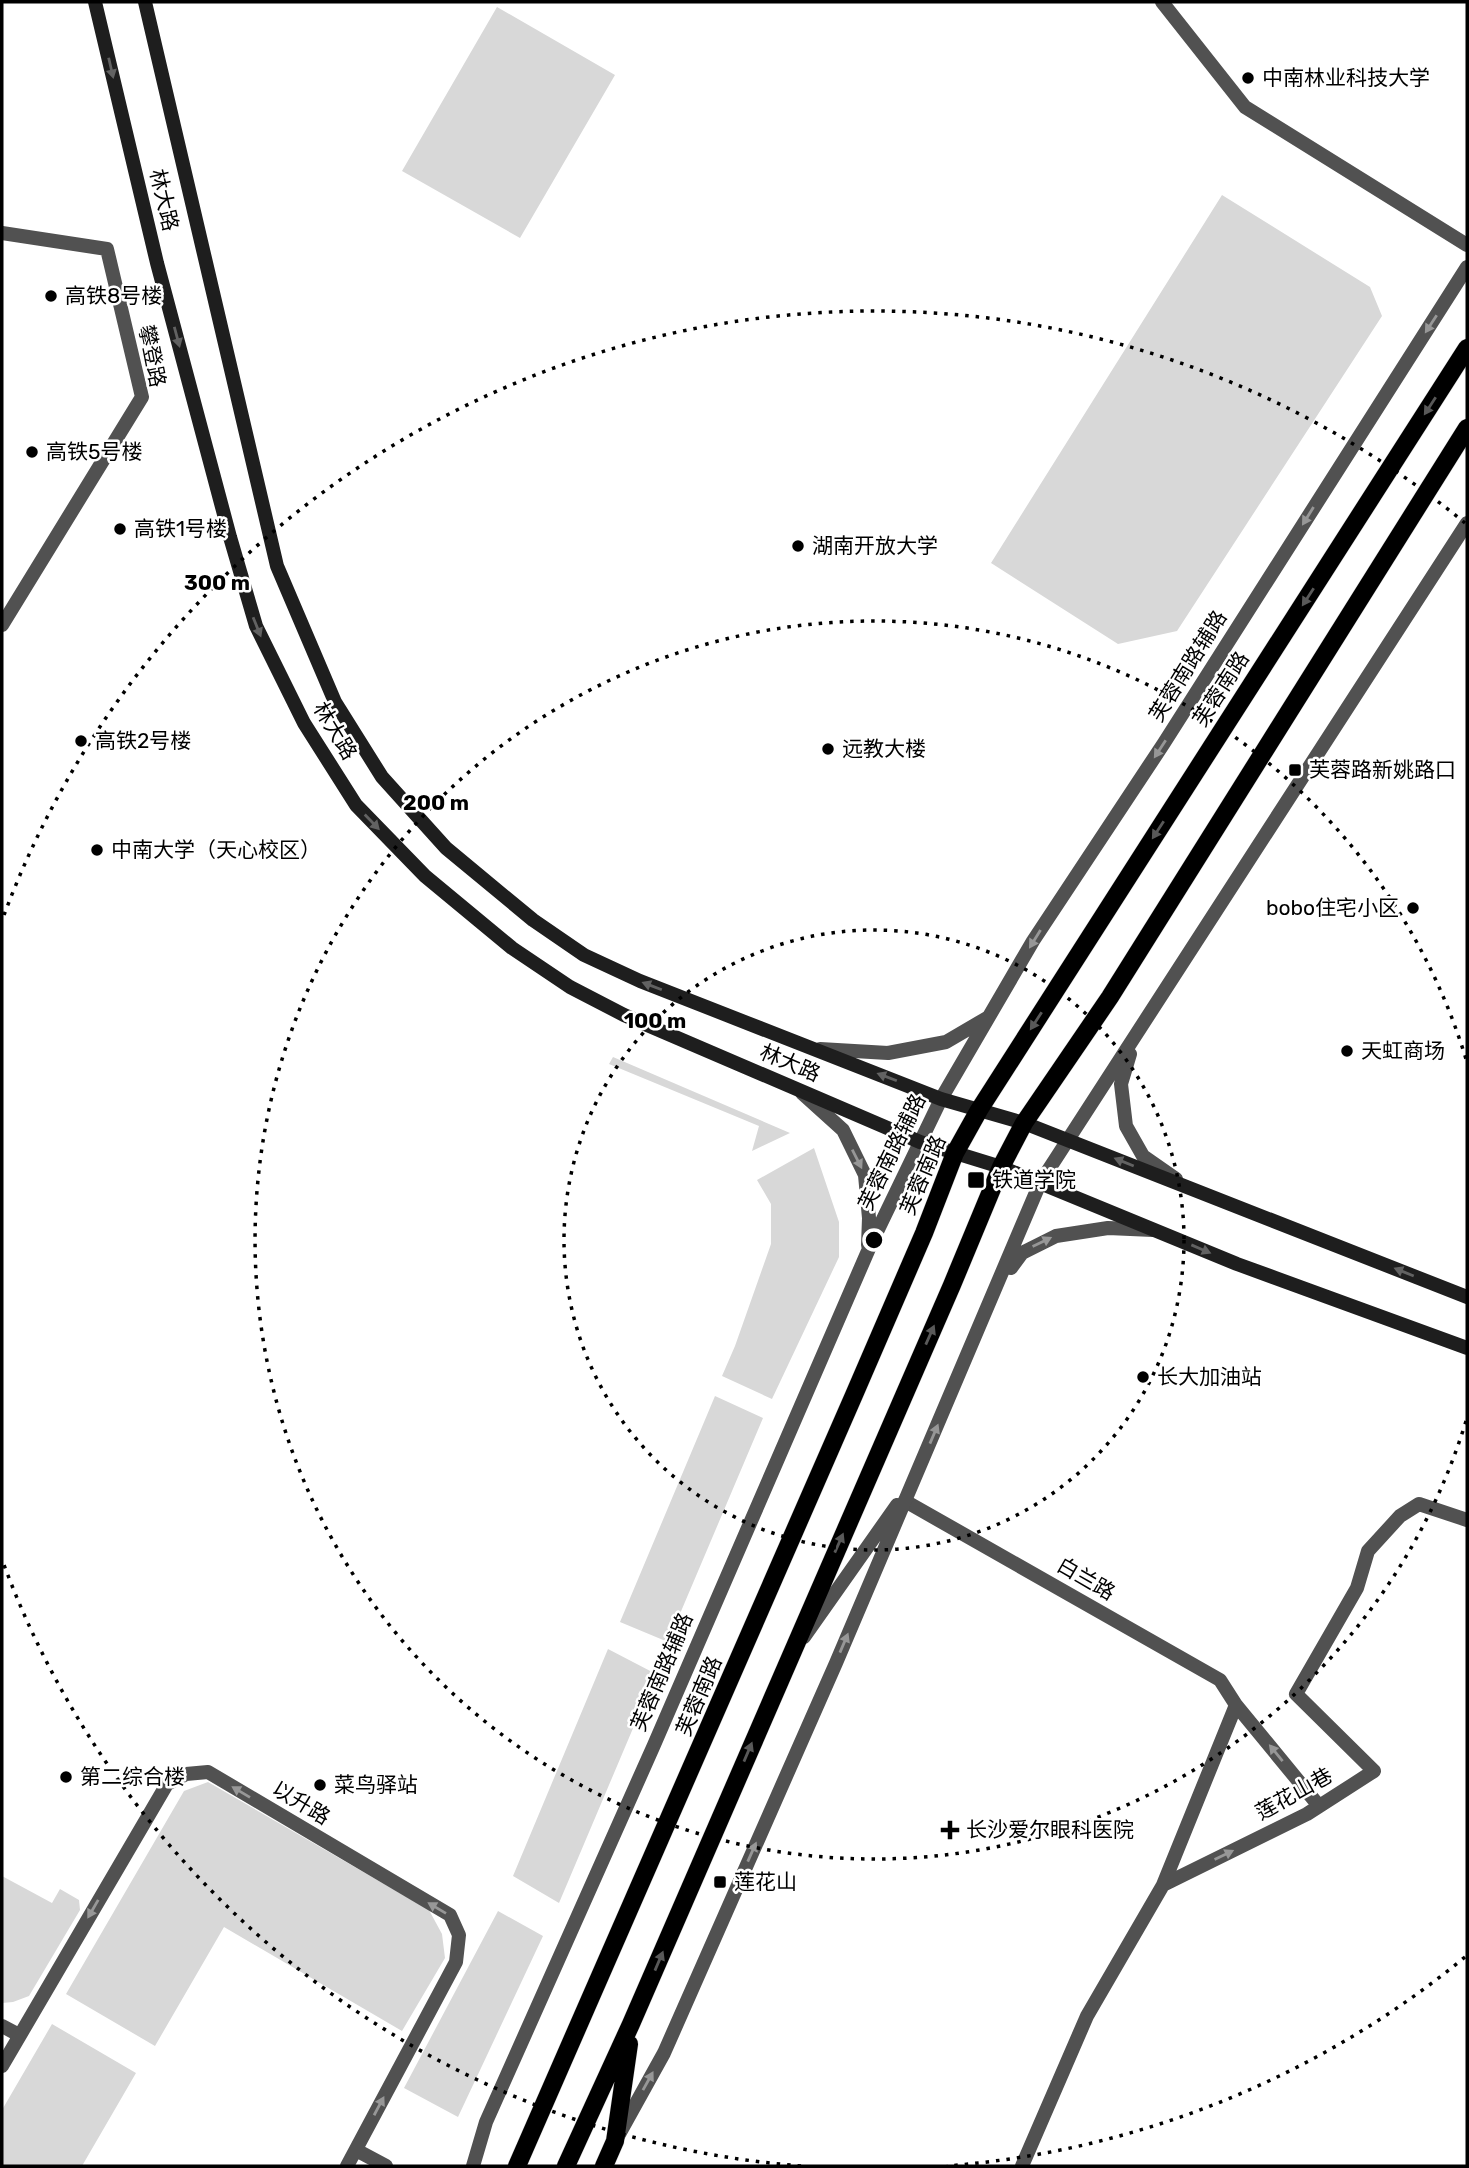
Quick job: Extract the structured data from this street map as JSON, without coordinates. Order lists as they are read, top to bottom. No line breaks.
{"streets":{"main road":["林大路","芙蓉南路"],"street":["攀登路","芙蓉南路辅路","白兰路","莲花山巷","以升路"]},"crossings":[["林大路","芙蓉南路辅路"],["林大路","芙蓉南路"],["白兰路","莲花山巷"]],"one_way":["芙蓉南路辅路"],"places":{"other":["中南林业科技大学","高铁8号楼","高铁5号楼","高铁1号楼","湖南开放大学","高铁2号楼","远教大楼","中南大学（天心校区）","bobo住宅小区","天虹商场","长大加油站","第二综合楼","菜鸟驿站"],"transit":["芙蓉路新姚路口","铁道学院","莲花山"],"health":["长沙爱尔眼科医院"]},"rings":["300 m","200 m","100 m"]}
